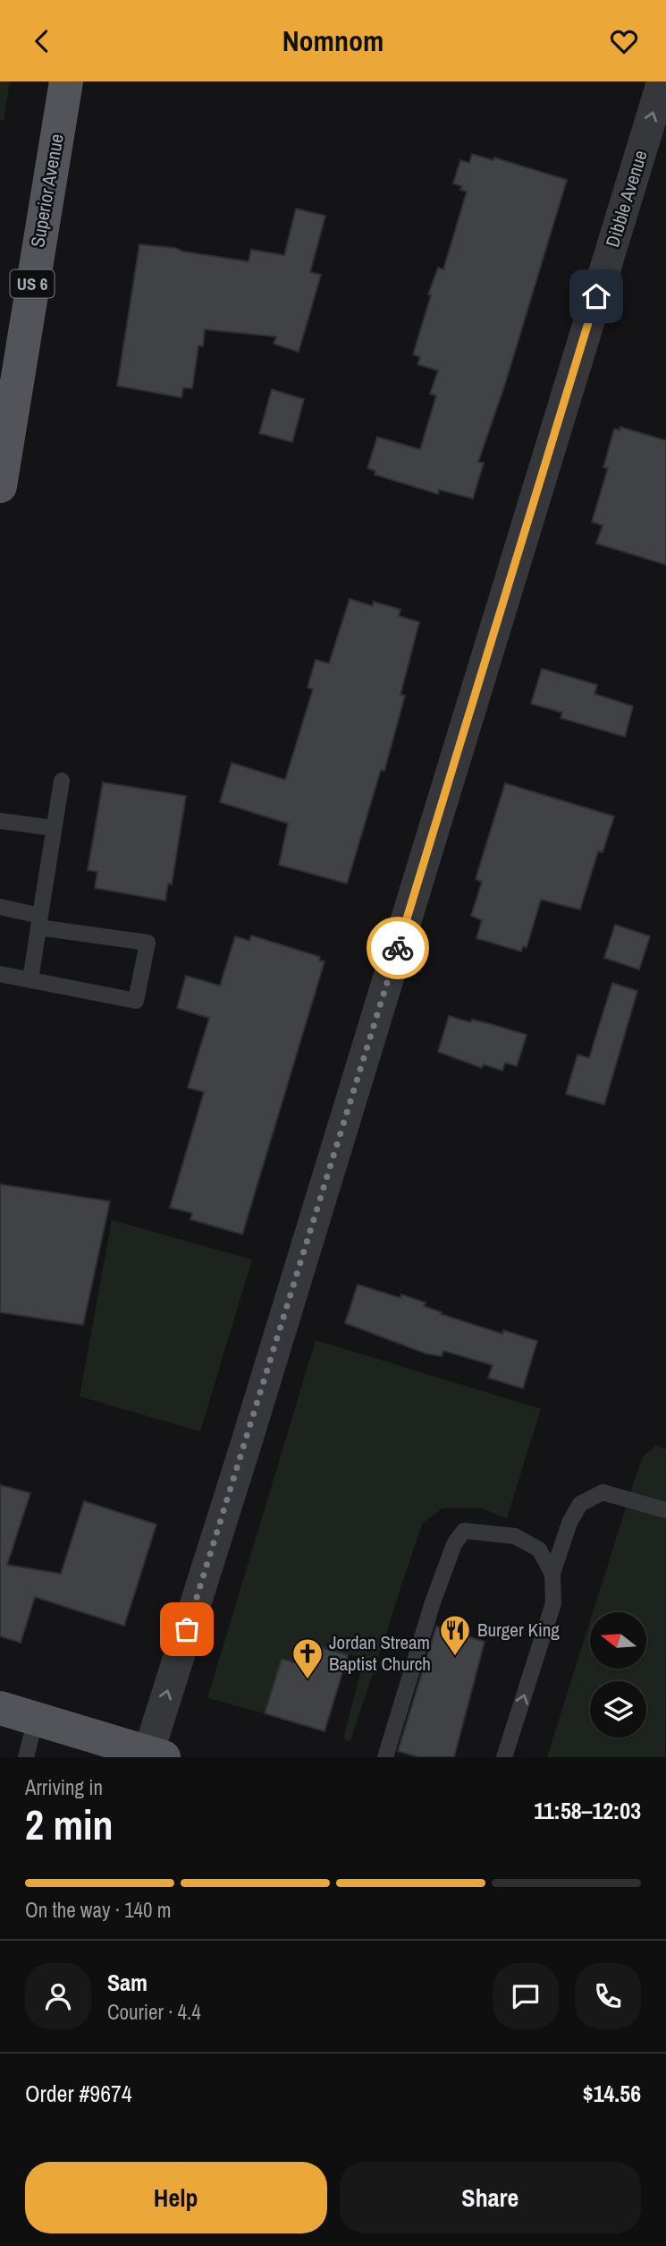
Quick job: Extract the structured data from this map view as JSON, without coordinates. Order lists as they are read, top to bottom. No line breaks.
{"streets":{"main road":["Superior Avenue","US 6"],"street":["Dibble Avenue"]},"one_way":["Dibble Avenue"],"places":{"restaurant":["Burger King"],"church":["Jordan Stream Baptist Church"]},"north":"left","page":{"header":"Nomnom","heading":["2 min","Arriving in","11:58–12:03"],"panel":["Sam","Courier · 4.4","Order #9674","$14.56"],"bar":"On the way · 140 m","buttons":["Help","Share"]}}
